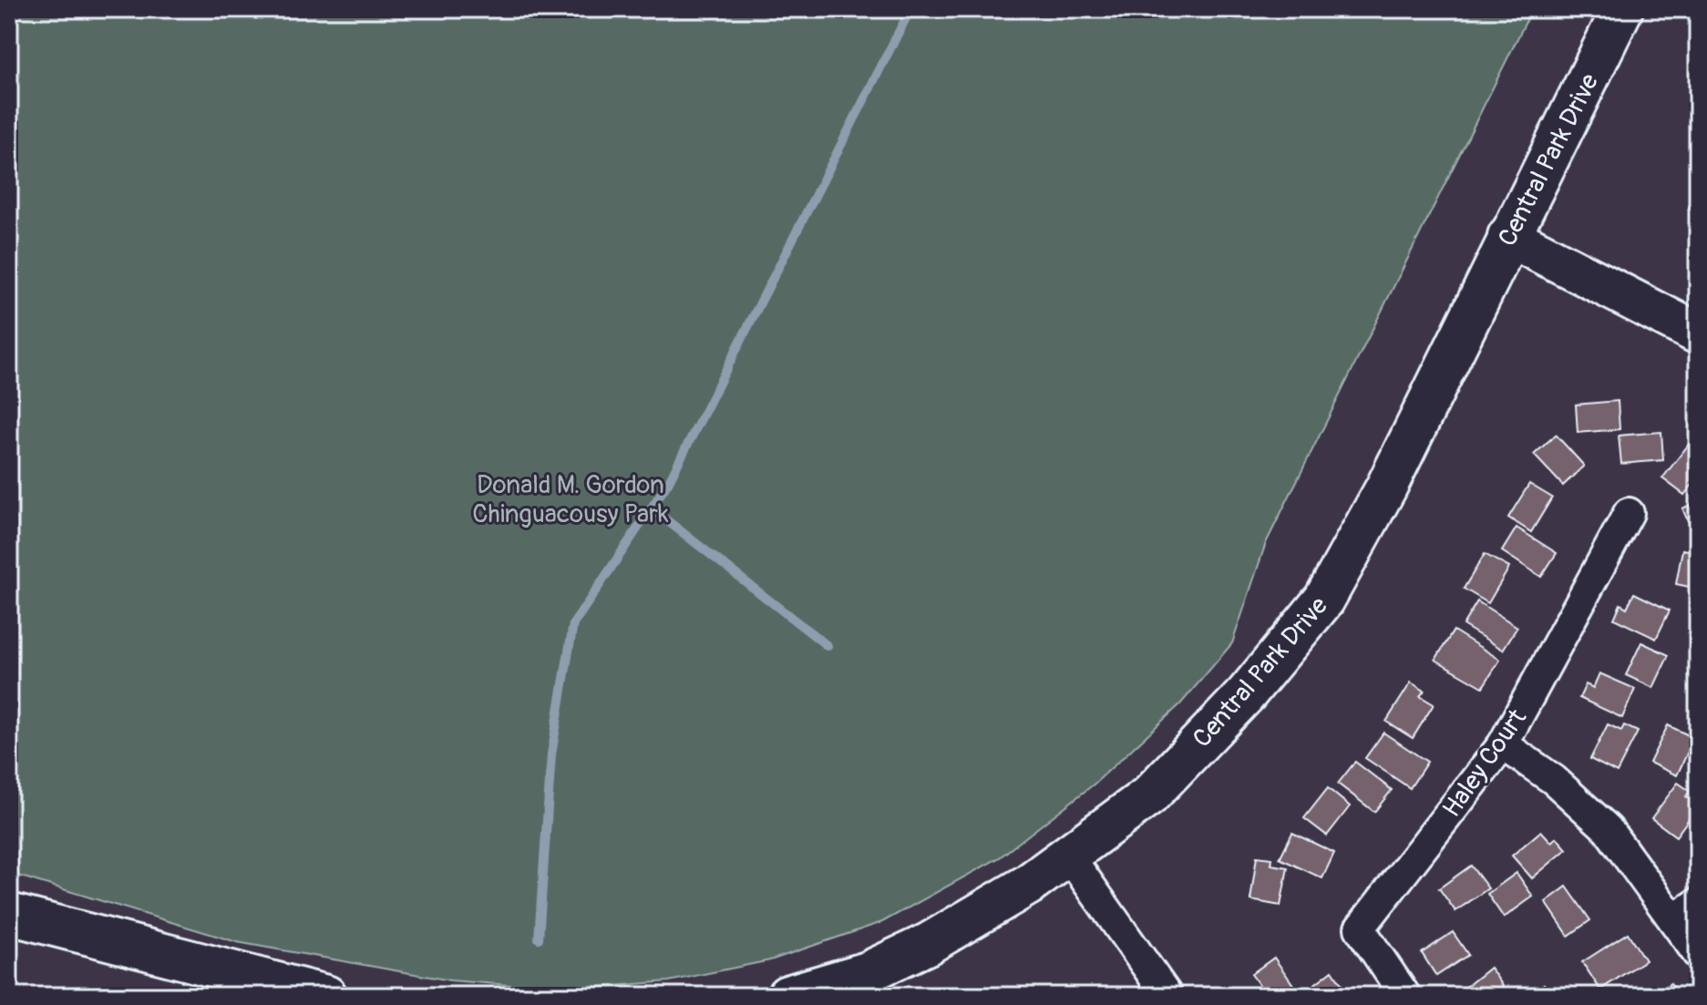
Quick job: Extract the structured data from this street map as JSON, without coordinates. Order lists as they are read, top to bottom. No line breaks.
{"streets":{"street":["Central Park Drive","Haley Court"]},"parks":["Donald M. Gordon Chinguacousy Park"]}
